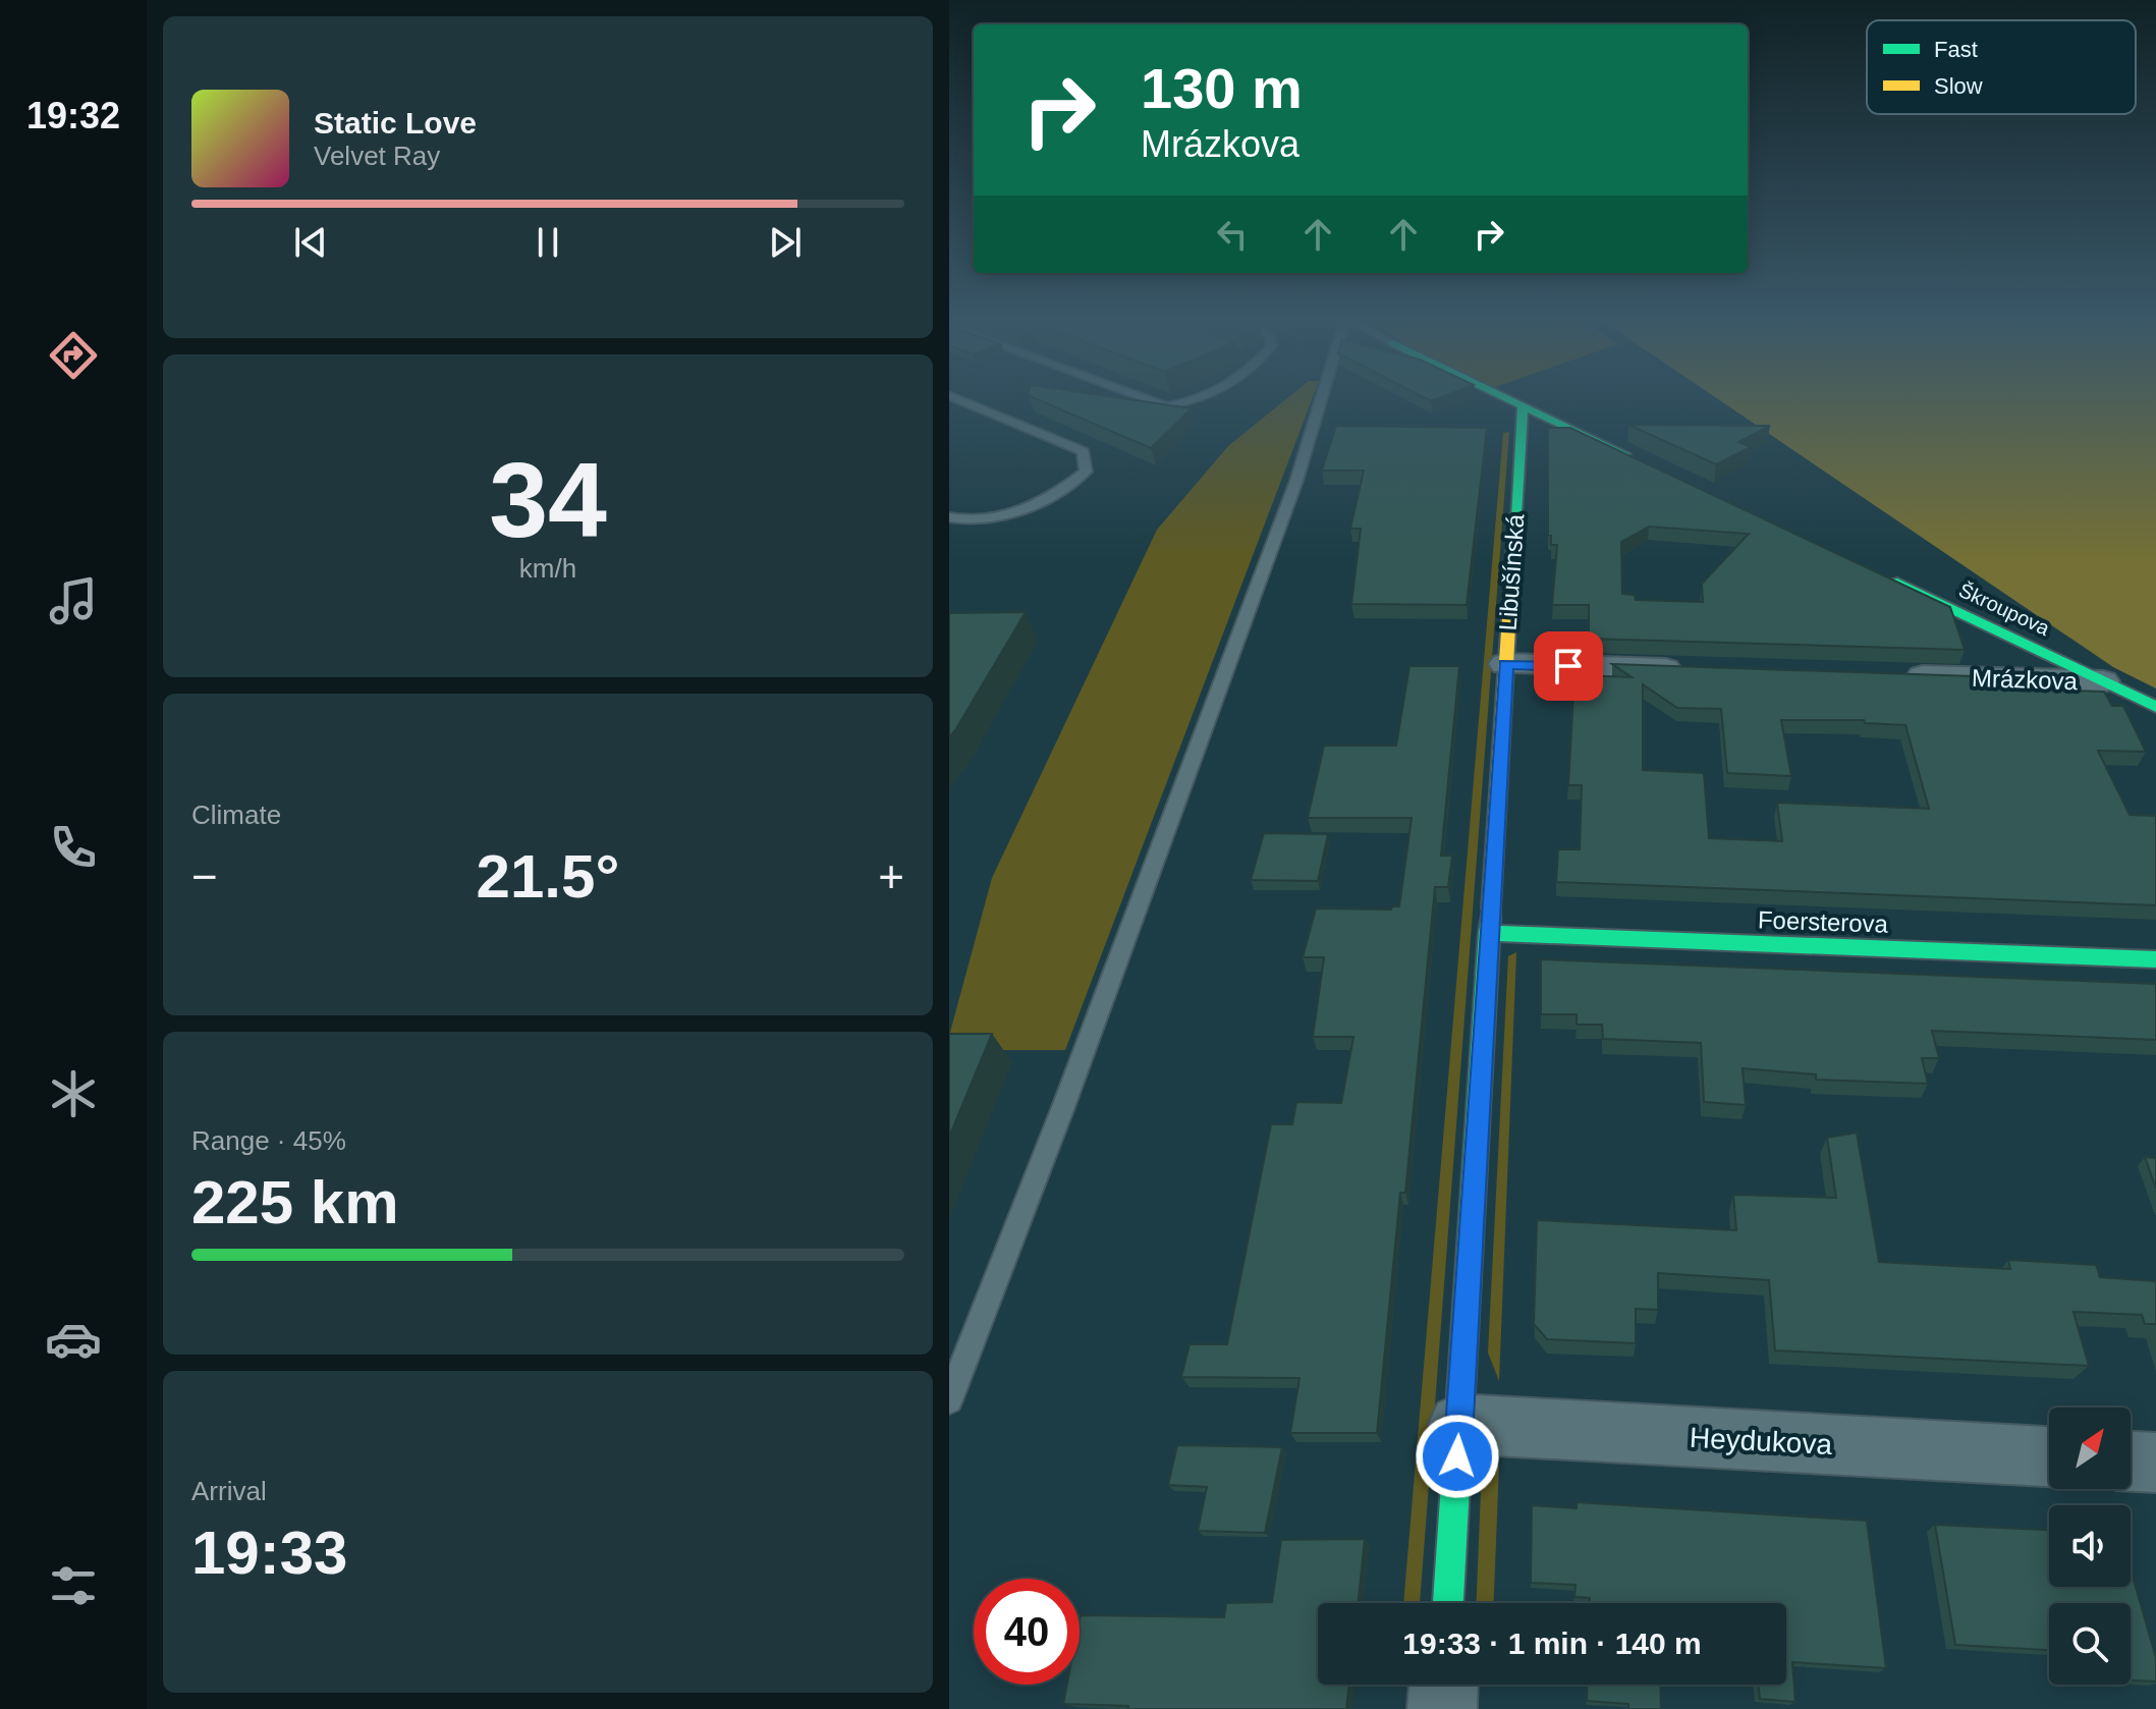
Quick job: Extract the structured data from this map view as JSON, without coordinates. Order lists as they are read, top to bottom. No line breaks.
{"streets":{"street":["Libušínská","Škroupova","Mrázkova","Foersterova","Heydukova"]},"crossings":[["Libušínská","Foersterova"],["Libušínská","Heydukova"],["Škroupova","Mrázkova"]],"legend":["Fast","Slow"],"north":"top right","page":{"tabs":"19:32","turn":["130 m","Mrázkova"],"song":["Static Love","Velvet Ray"],"tile":[["34","km/h"],"Climate",["Range · 45%","225 km"],["Arrival","19:33"]],"heat":["−","21.5°","+"],"limit":"40","trip":"19:33 · 1 min · 140 m"}}
